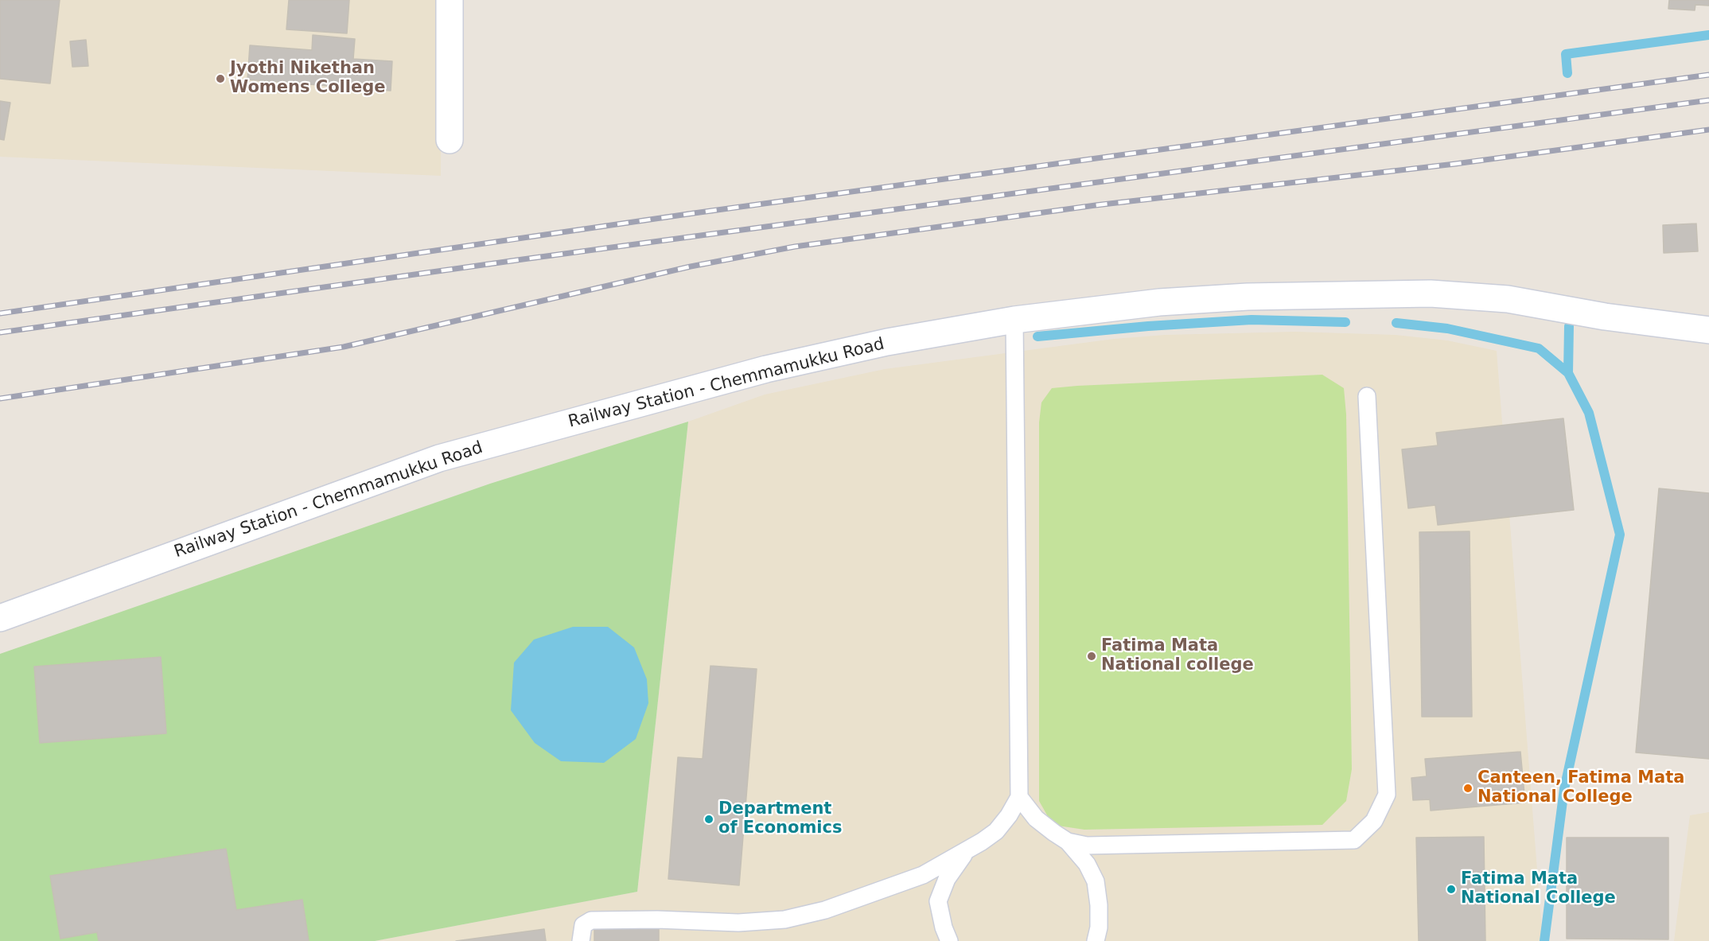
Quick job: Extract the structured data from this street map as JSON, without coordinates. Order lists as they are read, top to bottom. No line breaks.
{"streets":{"main road":["Railway Station - Chemmamukku Road"]},"places":["Jyothi Nikethan Womens College","Fatima Mata National college","Canteen, Fatima Mata National College","Department of Economics","Fatima Mata National College"]}
